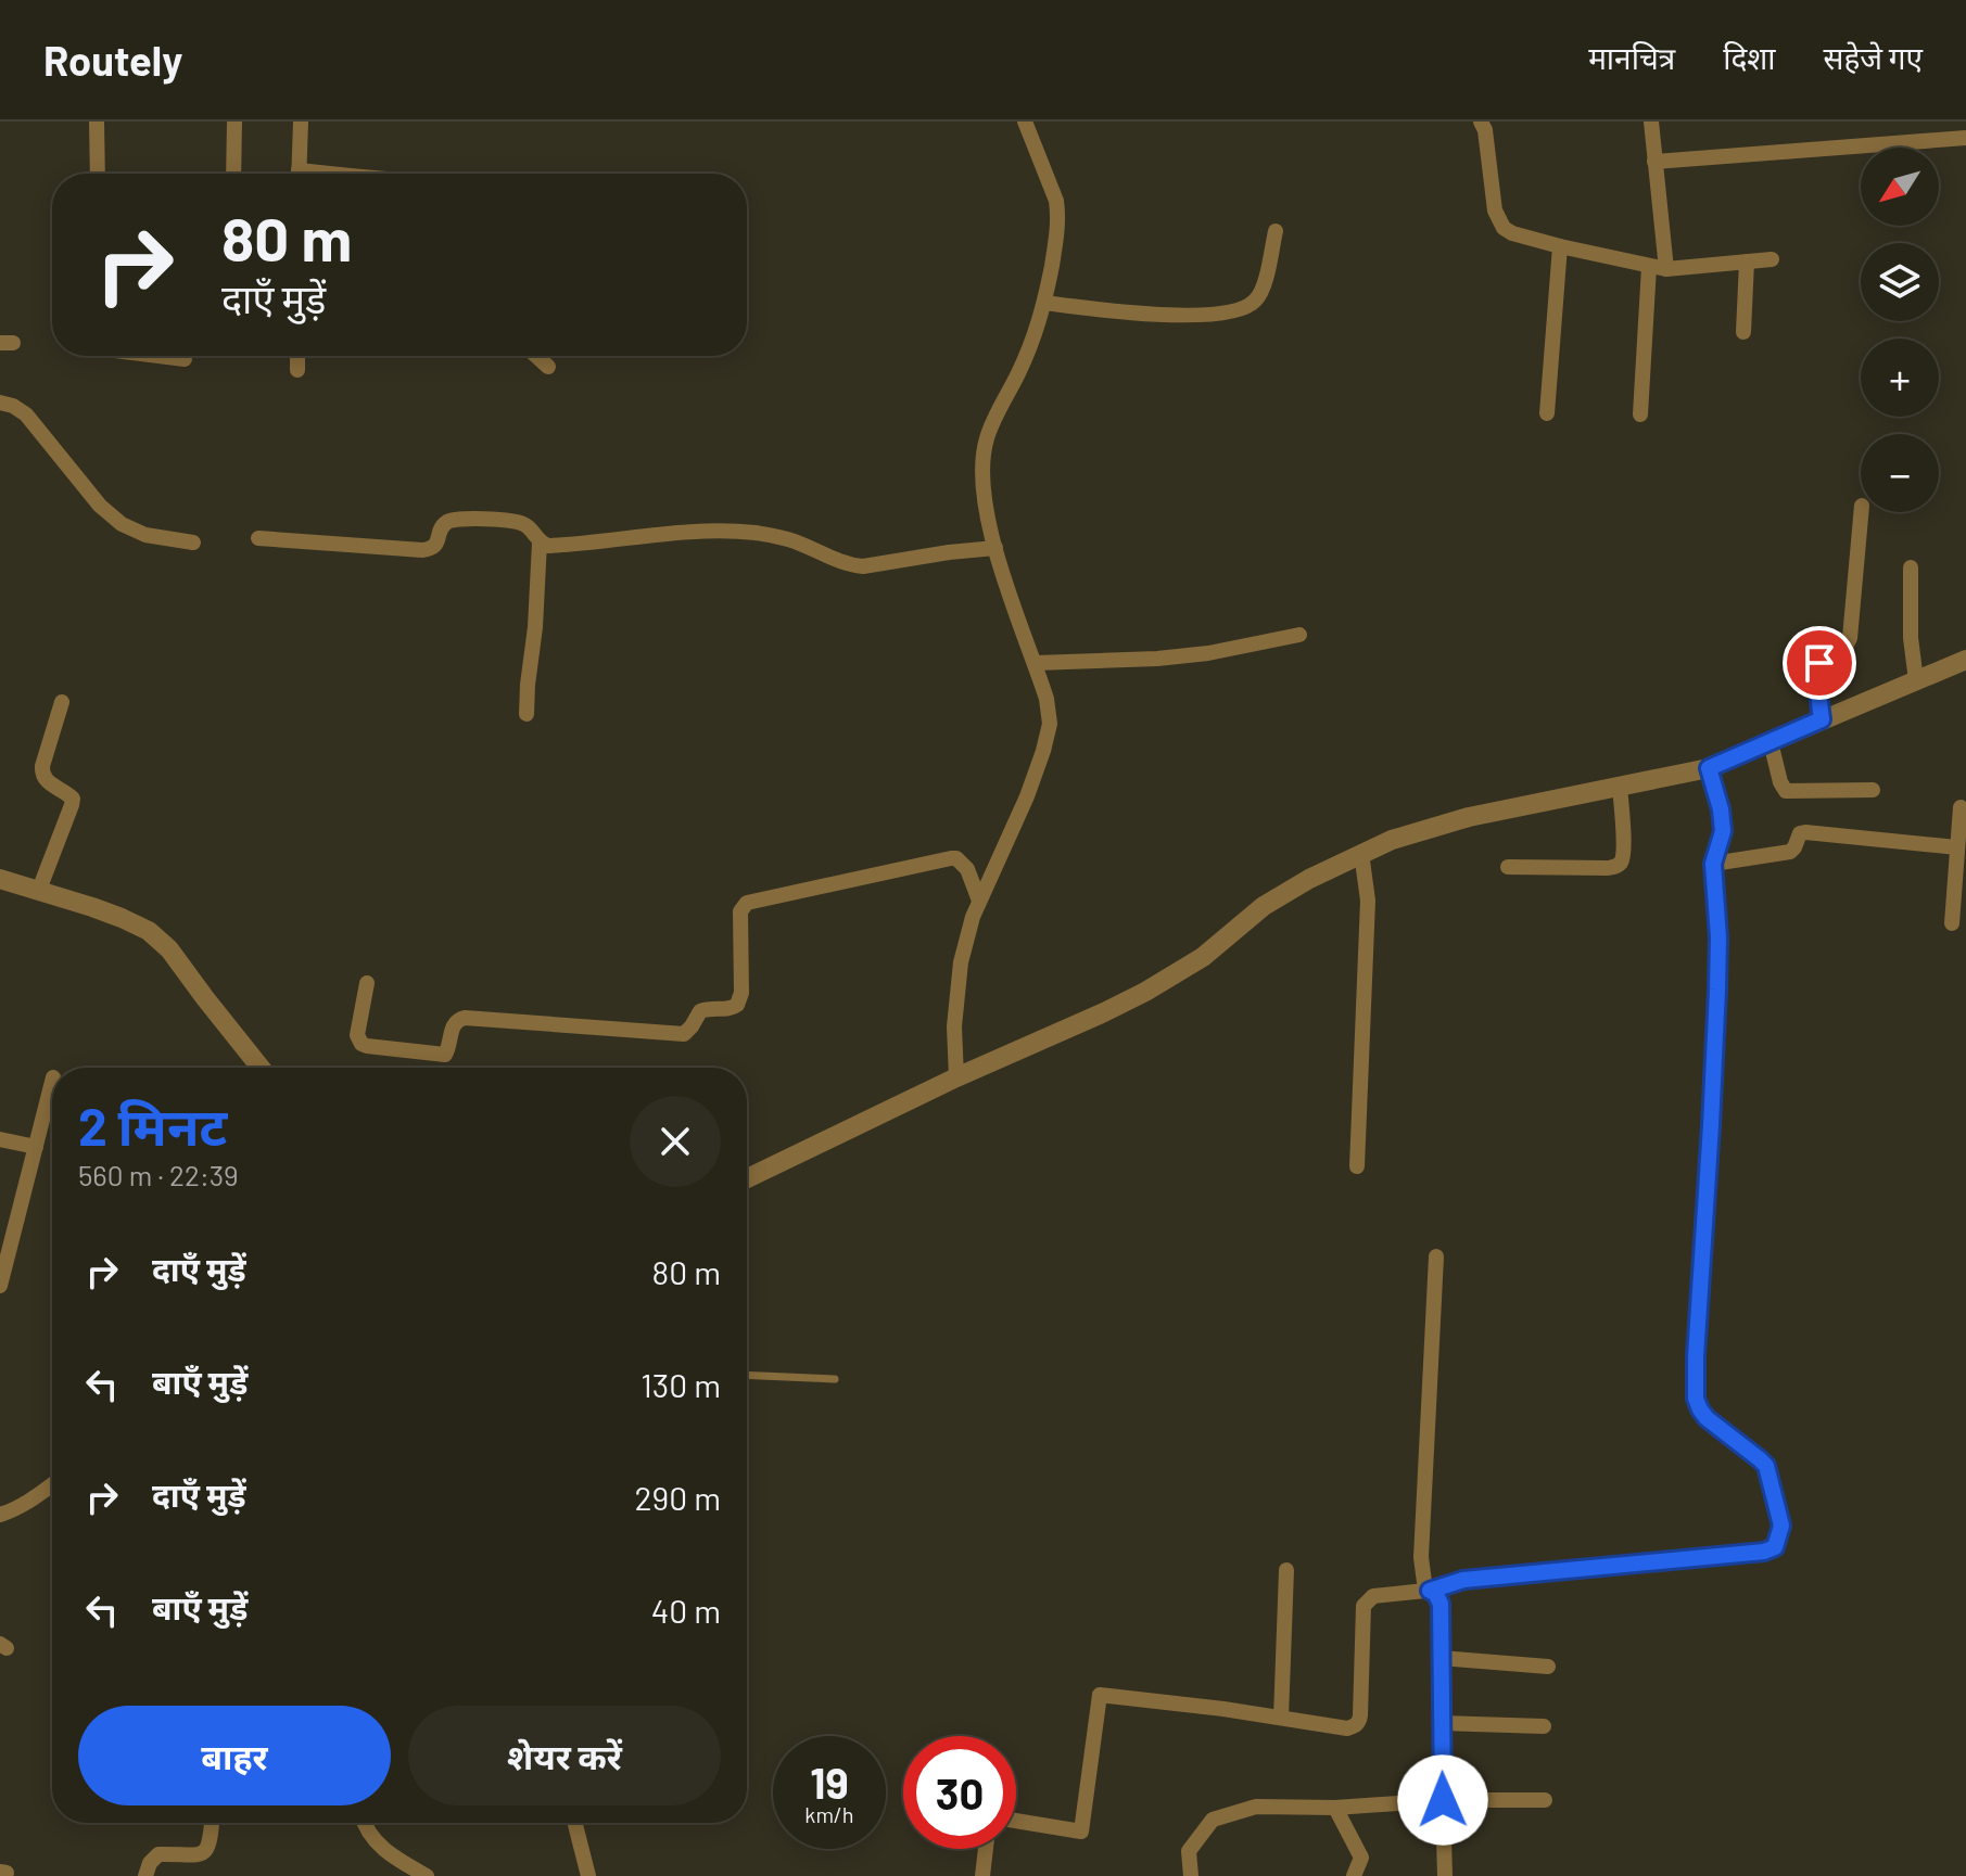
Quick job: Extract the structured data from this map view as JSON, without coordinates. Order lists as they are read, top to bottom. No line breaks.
{"north":"bottom left","page":{"header":"Routely","nav":["मानचित्र","दिशा","सहेजे गए"],"map_buttons":["+","−"],"turn":["80 m","दाएँ मुड़ें"],"heading":["2 मिनट","560 m · 22:39"],"list":[{"name":"दाएँ मुड़ें","value":"80 m"},{"name":"बाएँ मुड़ें","value":"130 m"},{"name":"दाएँ मुड़ें","value":"290 m"},{"name":"बाएँ मुड़ें","value":"40 m"}],"buttons":["बाहर","शेयर करें"],"speed":"19 km/h","limit":"30"}}
